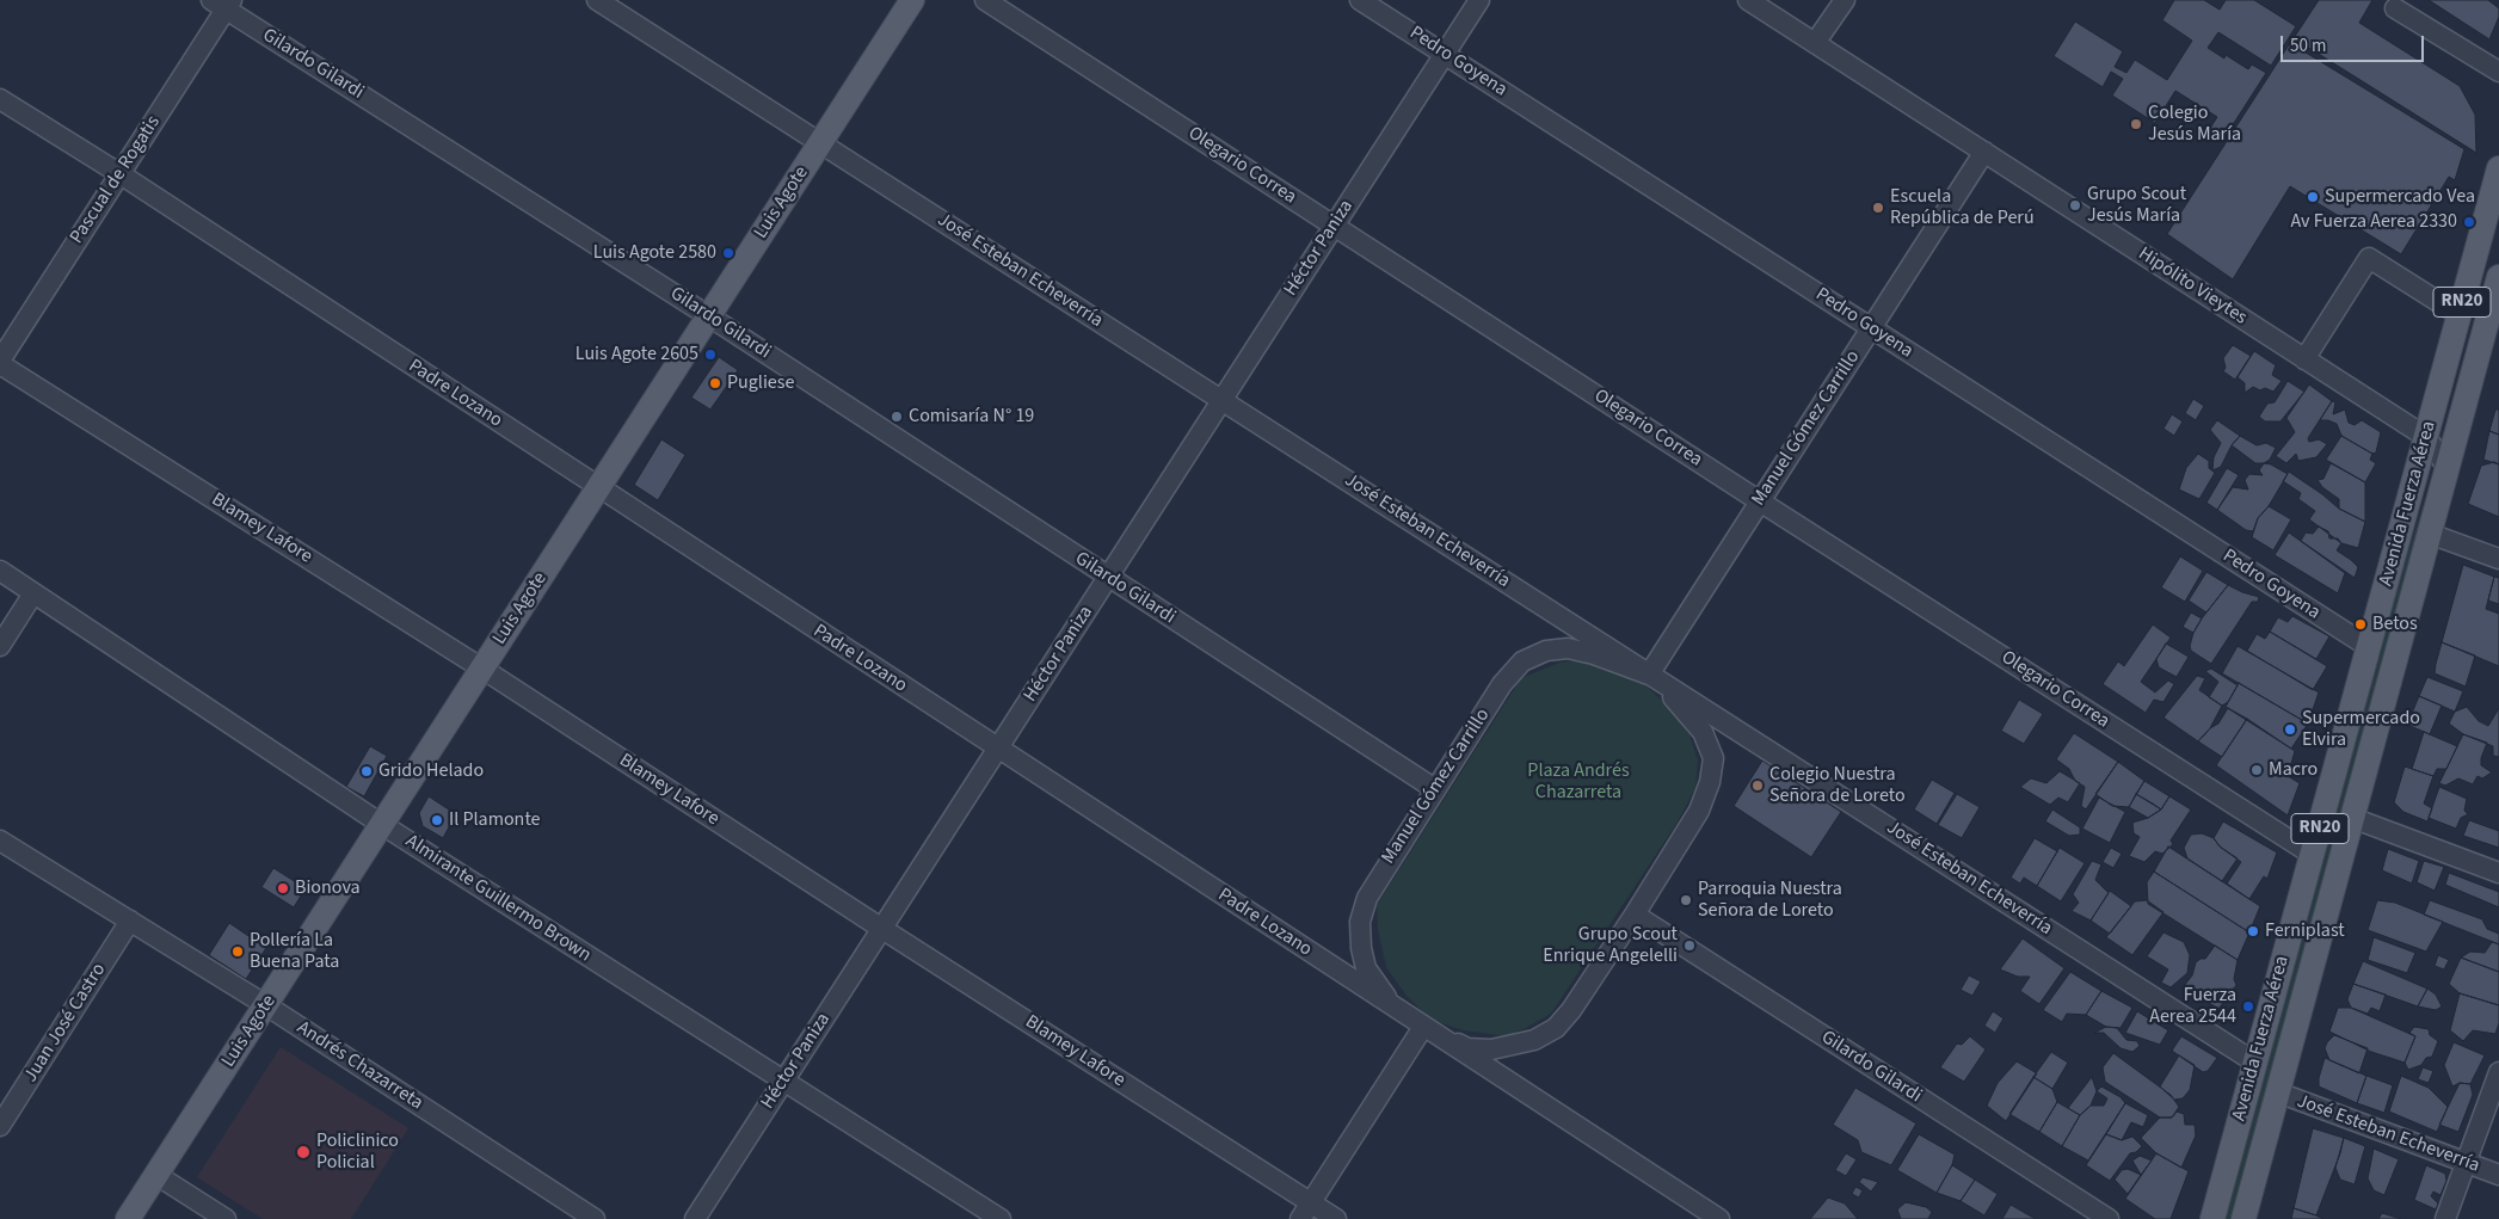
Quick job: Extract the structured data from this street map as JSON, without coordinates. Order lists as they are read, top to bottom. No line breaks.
{"streets":{"main road":["Luis Agote","RN20","Avenida Fuerza Aérea"],"street":["Pedro Goyena","Gilardo Gilardi","Olegario Correa","Pascual de Rogatis","Héctor Paniza","José Esteban Echeverría","Hipólito Vieytes","Padre Lozano","Manuel Gómez Carrillo","Blamey Lafore","Almirante Guillermo Brown","Juan José Castro","Andrés Chazarreta"]},"crossings":[["Pedro Goyena","Héctor Paniza"],["Pedro Goyena","Manuel Gómez Carrillo"],["Pedro Goyena","Avenida Fuerza Aérea"],["Gilardo Gilardi","Pascual de Rogatis"],["Gilardo Gilardi","Luis Agote"],["Gilardo Gilardi","Héctor Paniza"],["Gilardo Gilardi","Manuel Gómez Carrillo"],["Olegario Correa","Héctor Paniza"],["Olegario Correa","Manuel Gómez Carrillo"],["Olegario Correa","Avenida Fuerza Aérea"],["Pascual de Rogatis","Padre Lozano"],["Pascual de Rogatis","Blamey Lafore"],["Luis Agote","José Esteban Echeverría"],["Luis Agote","Padre Lozano"],["Luis Agote","Blamey Lafore"],["Luis Agote","Almirante Guillermo Brown"],["Luis Agote","Andrés Chazarreta"],["Héctor Paniza","José Esteban Echeverría"],["Héctor Paniza","Padre Lozano"],["Héctor Paniza","Blamey Lafore"],["Héctor Paniza","Almirante Guillermo Brown"],["José Esteban Echeverría","Manuel Gómez Carrillo"],["José Esteban Echeverría","Avenida Fuerza Aérea"],["Hipólito Vieytes","Manuel Gómez Carrillo"],["Hipólito Vieytes","Avenida Fuerza Aérea"],["Padre Lozano","Manuel Gómez Carrillo"],["Juan José Castro","Andrés Chazarreta"]],"parks":["Plaza Andrés Chazarreta"],"places":["Colegio Jesús María","Supermercado Vea","Grupo Scout Jesús María","Escuela República de Perú","Av Fuerza Aerea 2330","Luis Agote 2580","Luis Agote 2605","Pugliese","Comisaría N° 19","Betos","Supermercado Elvira","Macro","Grido Helado","Colegio Nuestra Señora de Loreto","Il Plamonte","Bionova","Parroquia Nuestra Señora de Loreto","Ferniplast","Grupo Scout Enrique Angelelli","Pollería La Buena Pata","Fuerza Aerea 2544","Policlinico Policial"],"scale_bar":"50 m"}
